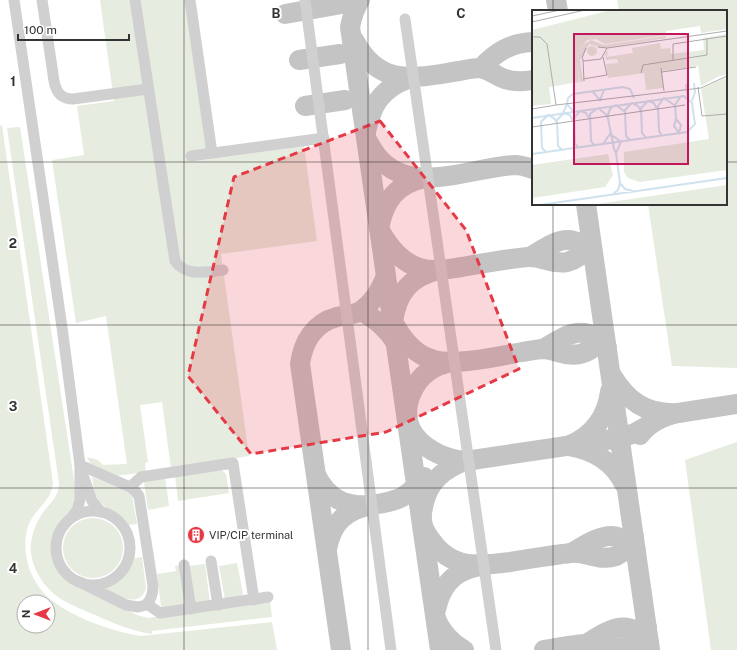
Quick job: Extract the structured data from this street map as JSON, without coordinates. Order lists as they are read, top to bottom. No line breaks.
{"places":{"building":["VIP/CIP terminal"]},"scale_bar":"100 m","north":"left","grid":{"columns":["B","C"],"rows":["1","2","3","4"]}}
